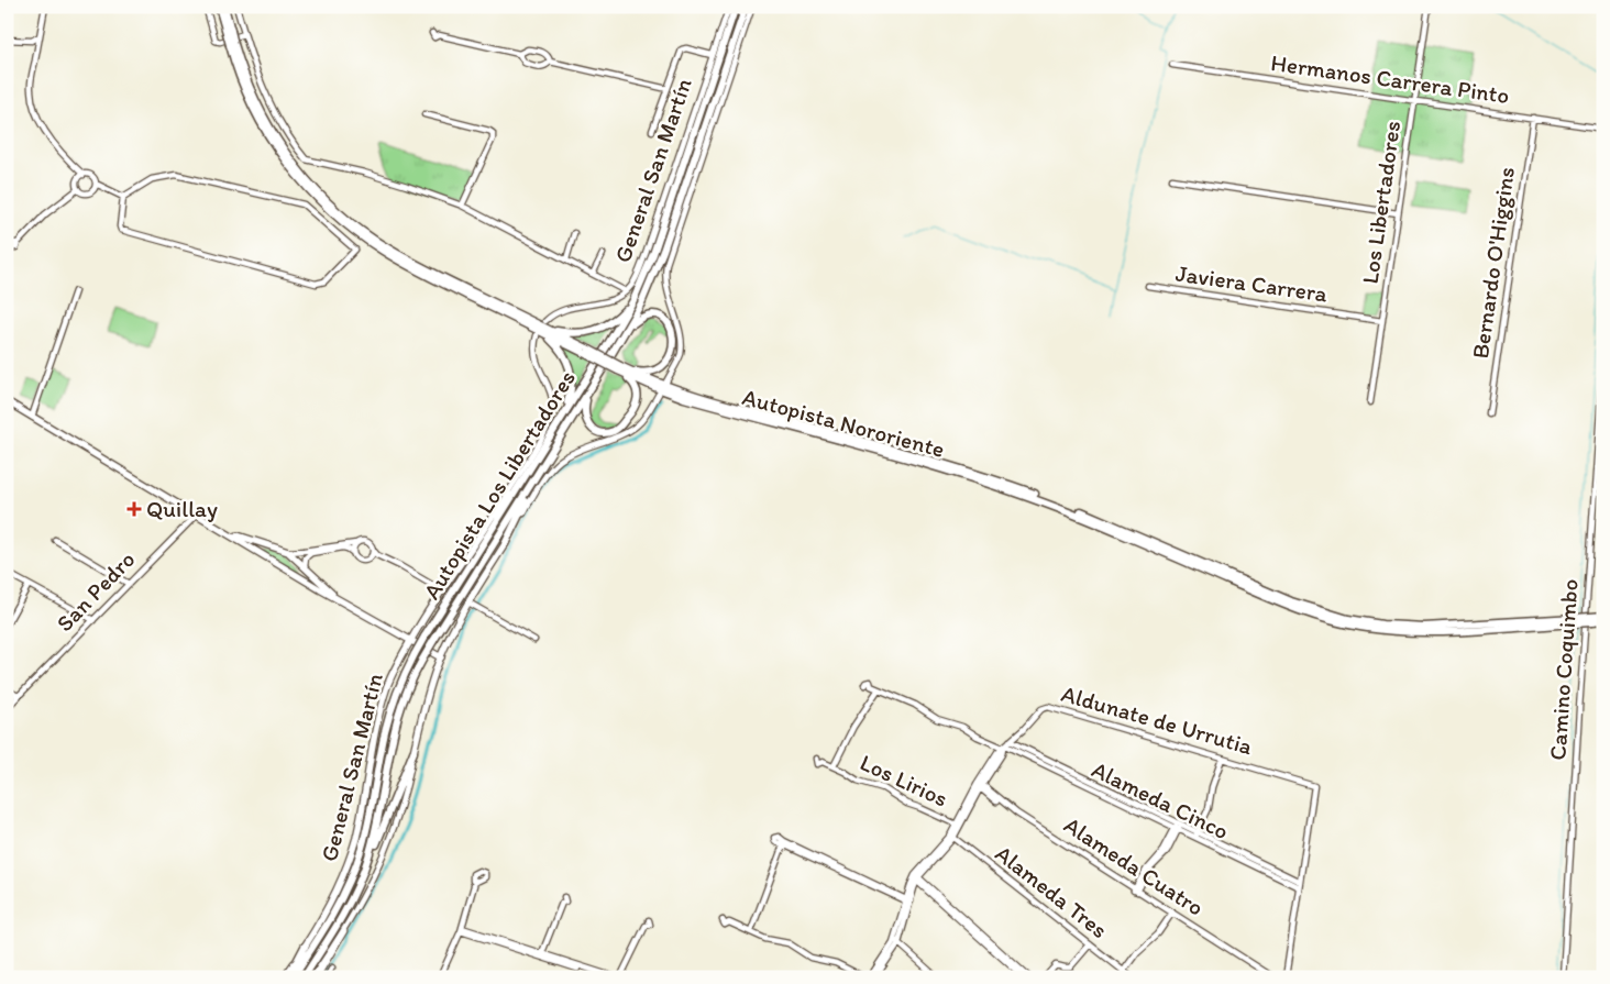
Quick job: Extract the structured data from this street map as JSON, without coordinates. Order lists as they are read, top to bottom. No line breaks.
{"streets":{"highway":["Autopista Nororiente","Autopista Los Libertadores"],"main road":["General San Martín"],"street":["Hermanos Carrera Pinto","Los Libertadores","Bernardo O'Higgins","Javiera Carrera","San Pedro","Camino Coquimbo","Aldunate de Urrutia","Los Lirios","Alameda Cinco","Alameda Cuatro","Alameda Tres"]},"crossings":[["Hermanos Carrera Pinto","Los Libertadores"],["Hermanos Carrera Pinto","Bernardo O'Higgins"],["General San Martín","Autopista Nororiente"],["Los Libertadores","Javiera Carrera"],["Aldunate de Urrutia","Los Lirios"],["Aldunate de Urrutia","Alameda Cinco"],["Aldunate de Urrutia","Alameda Cuatro"],["Aldunate de Urrutia","Alameda Tres"]],"places":{"health":["Quillay"]}}
